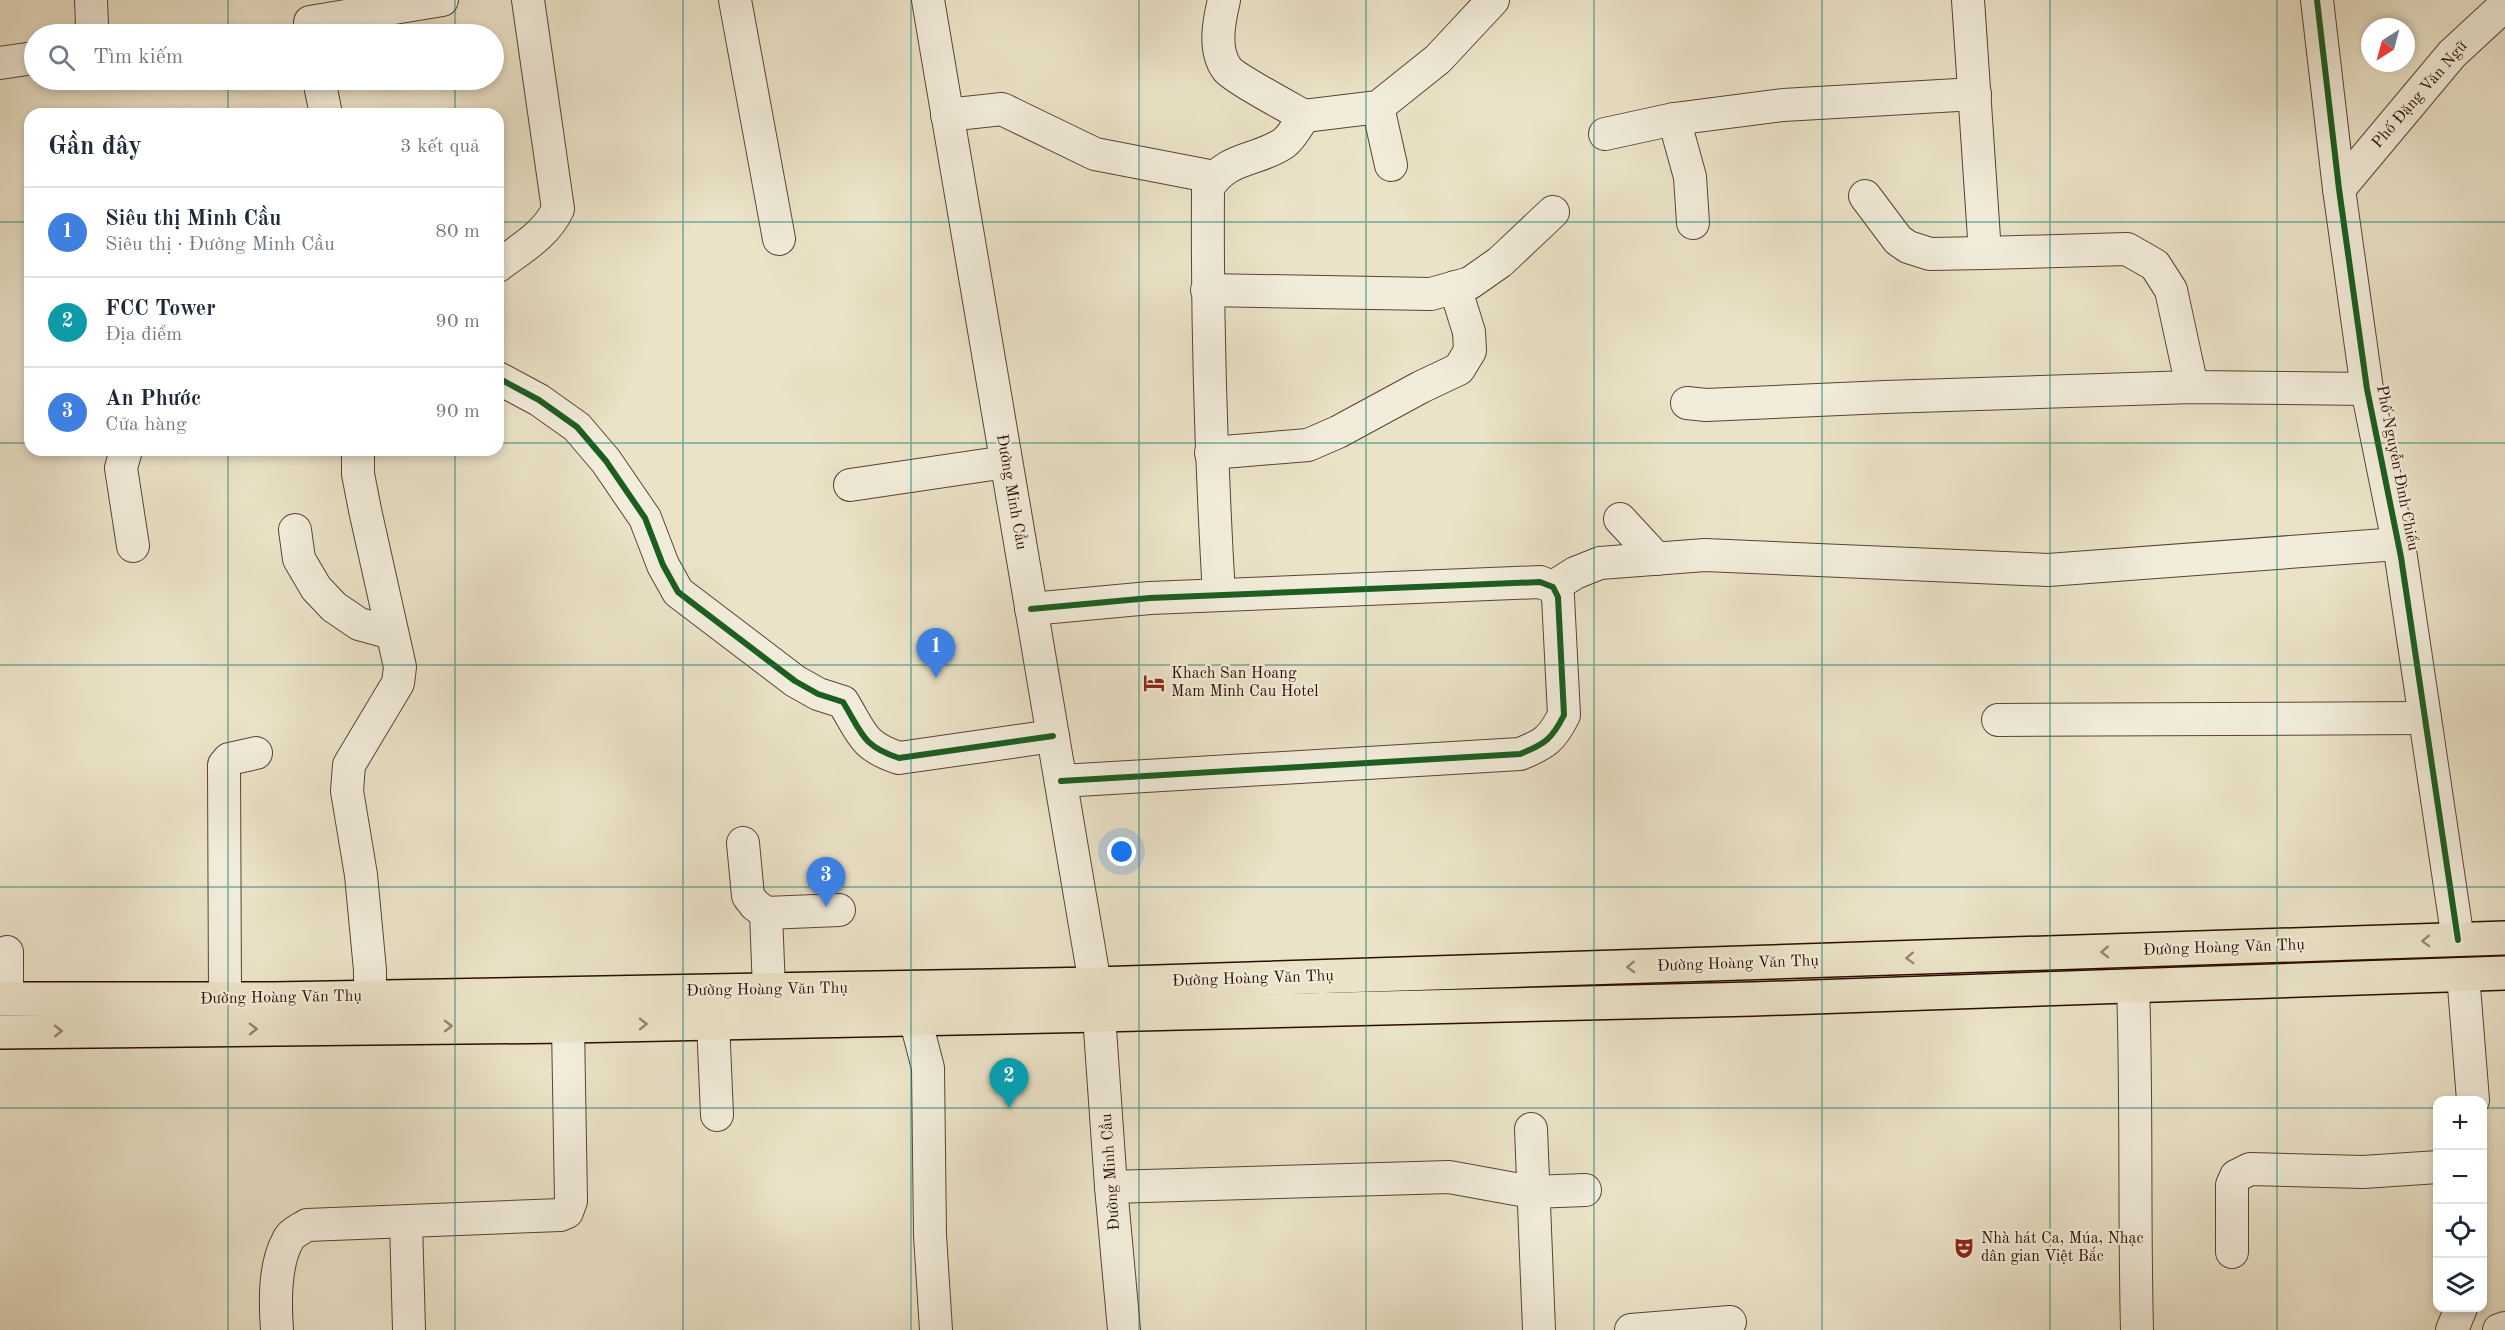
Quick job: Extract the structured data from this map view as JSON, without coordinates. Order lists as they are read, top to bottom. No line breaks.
{"streets":{"main road":["Đường Hoàng Văn Thụ"],"street":["Phố Đặng Văn Ngữ","Phố Nguyễn Đình Chiểu","Đường Minh Cầu"]},"crossings":[["Phố Đặng Văn Ngữ","Phố Nguyễn Đình Chiểu"],["Phố Nguyễn Đình Chiểu","Đường Hoàng Văn Thụ"],["Đường Minh Cầu","Đường Hoàng Văn Thụ"]],"places":{"hotel":["Khach San Hoang Mam Minh Cau Hotel"],"theatre":["Nhà hát Ca, Múa, Nhạc dân gian Việt Bắc"]},"north":"bottom left","page":{"search":"Tìm kiếm","heading":["Gần đây","3 kết quả"],"list":[{"mark":"1","name":"Siêu thị Minh Cầu","note":"Siêu thị · Đường Minh Cầu","value":"80 m"},{"mark":"2","name":"FCC Tower","note":"Địa điểm","value":"90 m"},{"mark":"3","name":"An Phước","note":"Cửa hàng","value":"90 m"}],"pins":["1","3","2"],"map_buttons":["+","−"]}}
